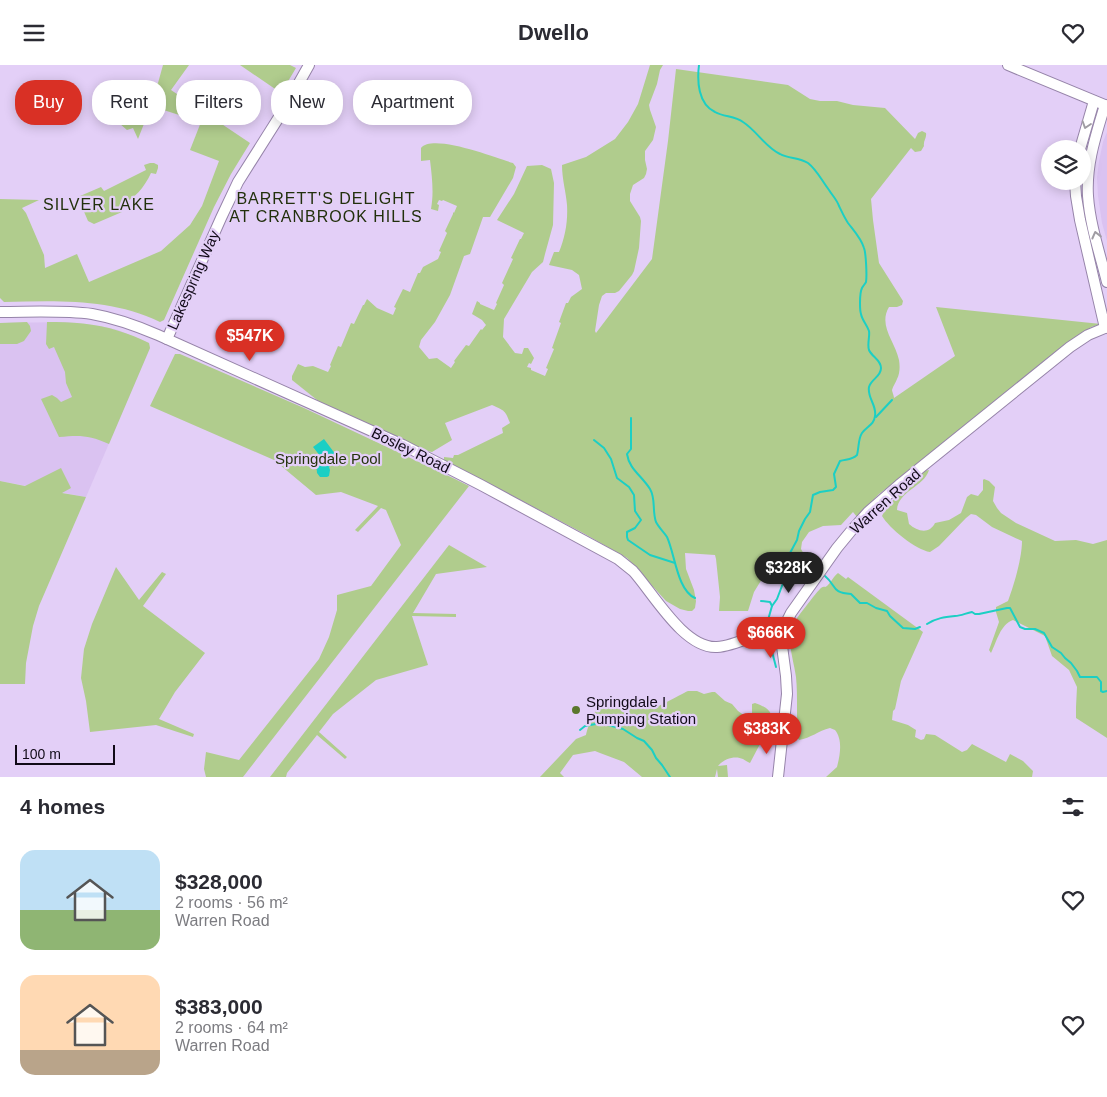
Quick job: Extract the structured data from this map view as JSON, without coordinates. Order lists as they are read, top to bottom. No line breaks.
{"streets":{"street":["Lakespring Way","Bosley Road","Warren Road"]},"crossings":[["Lakespring Way","Bosley Road"],["Bosley Road","Warren Road"]],"districts":["BARRETT'S DELIGHT AT CRANBROOK HILLS","SILVER LAKE"],"parks":["Springdale Pool"],"places":["Springdale I Pumping Station"],"scale_bar":"100 m","page":{"header":"Dwello","chip":["Buy","Rent","Filters","New","Apartment"],"price":["$547K","$328K","$666K","$383K"],"scale":"100 m","heading":"4 homes","list":[{"name":"$328,000","note":"2 rooms · 56 m² · Warren Road"},{"name":"$383,000","note":"2 rooms · 64 m² · Warren Road"}]}}
